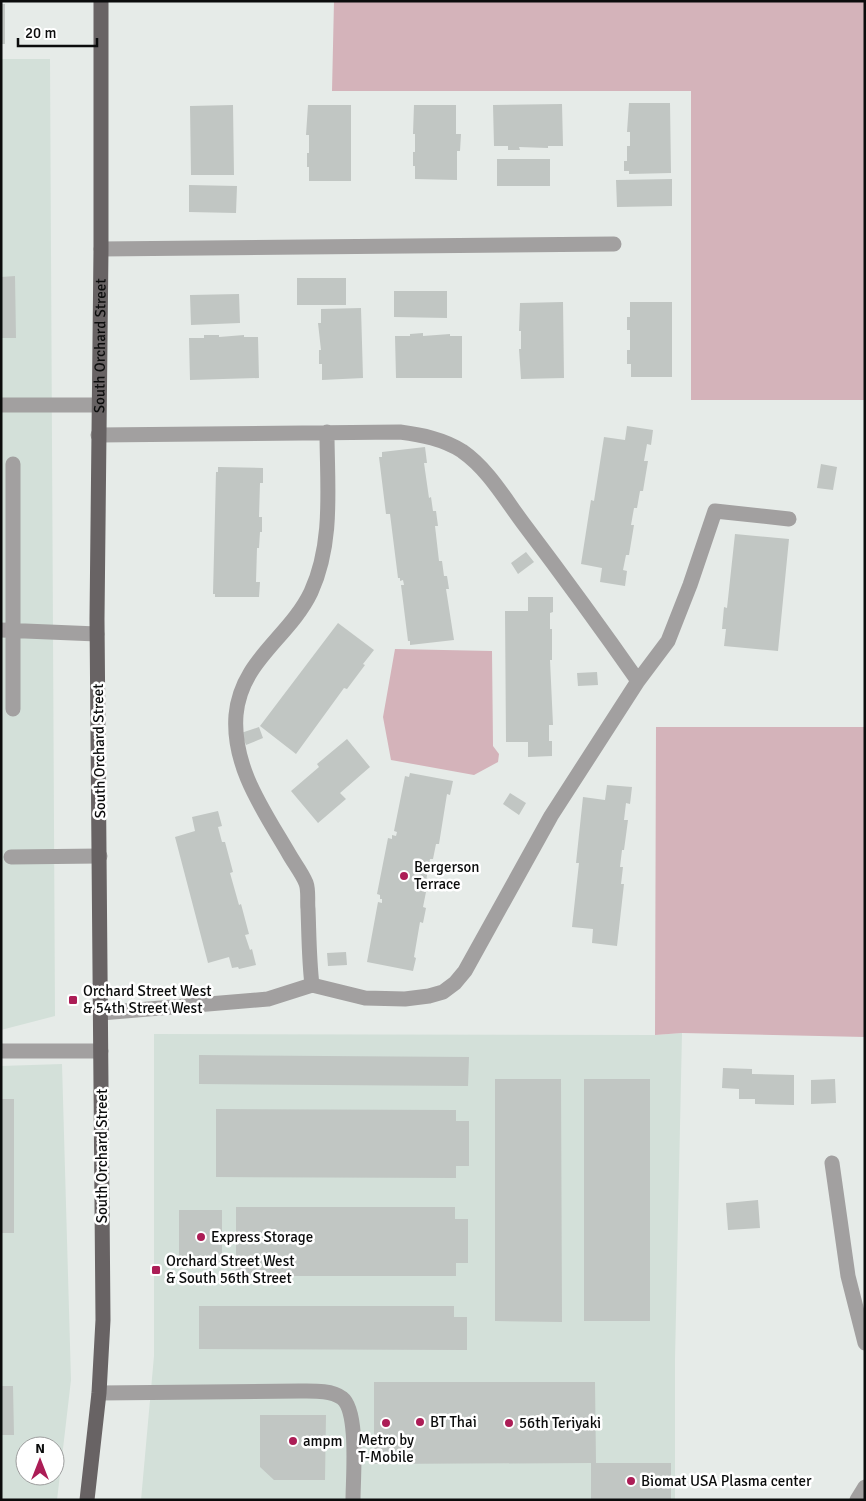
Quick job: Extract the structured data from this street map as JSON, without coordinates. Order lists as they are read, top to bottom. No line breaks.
{"streets":{"main road":["South Orchard Street"]},"places":{"other":["Bergerson Terrace","Express Storage","BT Thai","Metro by T-Mobile","56th Teriyaki","ampm","Biomat USA Plasma center"],"transit":["Orchard Street West & 54th Street West","Orchard Street West & South 56th Street"]},"scale_bar":"20 m","north":"top"}
